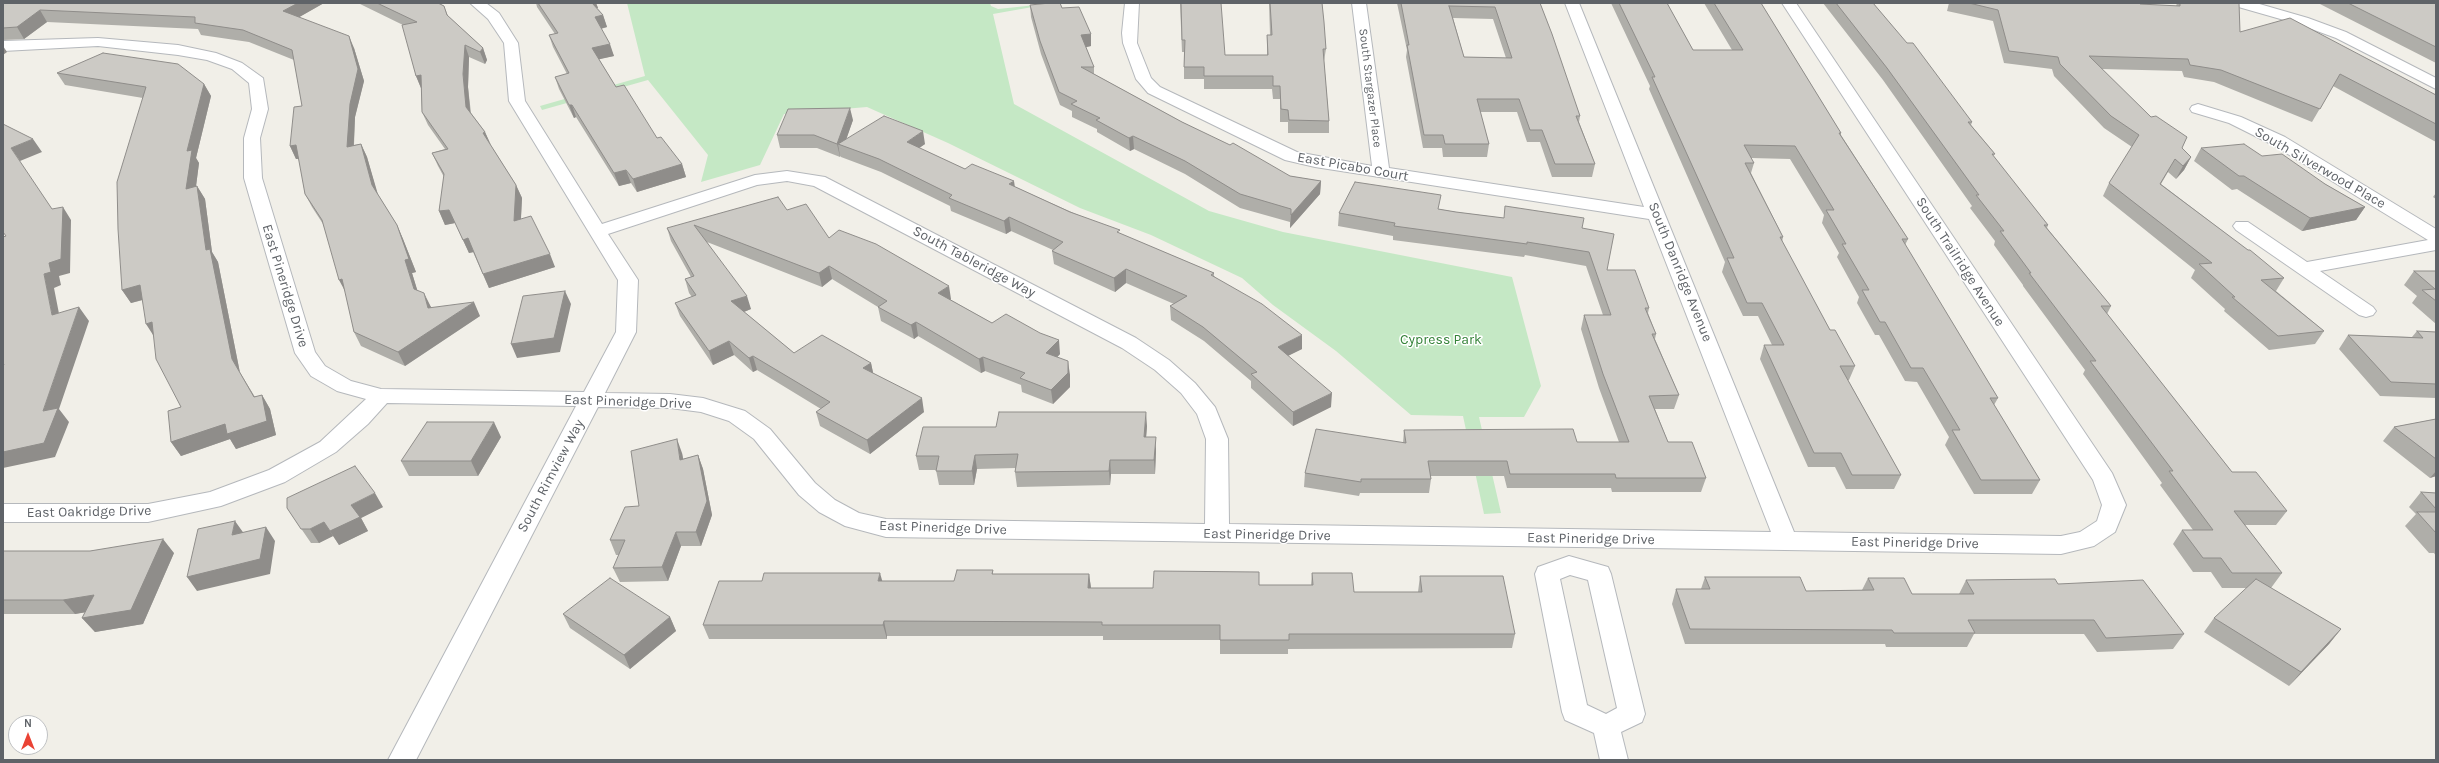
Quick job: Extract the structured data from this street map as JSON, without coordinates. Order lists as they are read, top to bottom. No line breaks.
{"streets":{"street":["South Stargazer Place","East Picabo Court","South Silverwood Place","South Tableridge Way","South Trailridge Avenue","South Danridge Avenue","East Pineridge Drive","South Rimview Way","East Oakridge Drive"]},"crossings":[["South Stargazer Place","East Picabo Court"],["East Picabo Court","South Danridge Avenue"],["South Tableridge Way","East Pineridge Drive"],["South Tableridge Way","South Rimview Way"],["South Trailridge Avenue","East Pineridge Drive"],["South Danridge Avenue","East Pineridge Drive"],["East Pineridge Drive","South Rimview Way"],["East Pineridge Drive","East Oakridge Drive"]],"parks":["Cypress Park"],"north":"top"}
